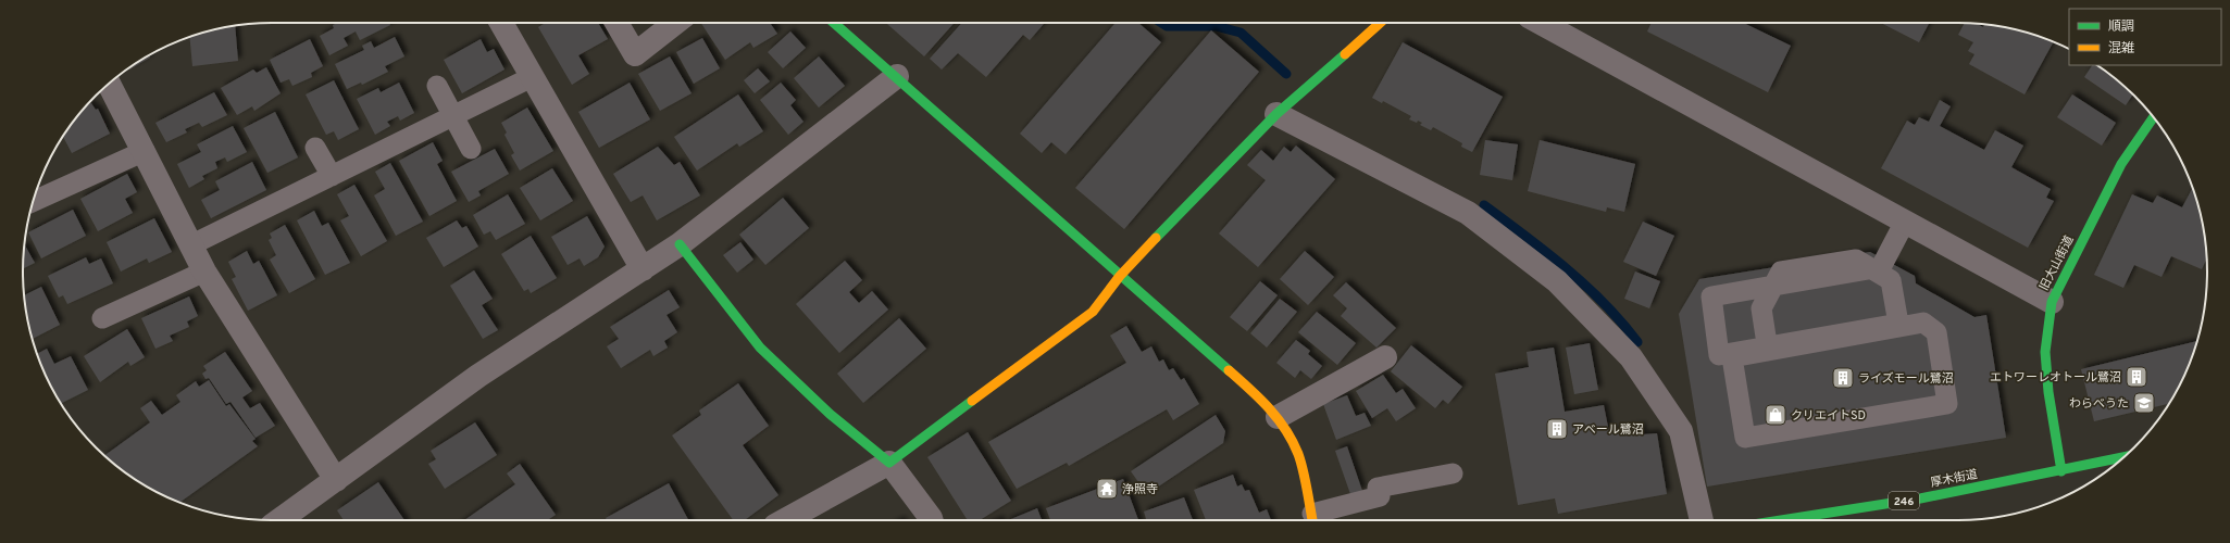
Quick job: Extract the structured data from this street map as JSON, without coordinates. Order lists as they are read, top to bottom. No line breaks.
{"streets":{"main road":["旧大山街道","厚木街道","246"]},"crossings":[["旧大山街道","厚木街道"]],"places":{"building":["エトワーレオトール鷺沼","ライズモール鷺沼","アベール鷺沼"],"school or university":["わらべうた"],"shop":["クリエイトSD"],"temple":["浄照寺"]},"legend":["順調","混雑"]}
